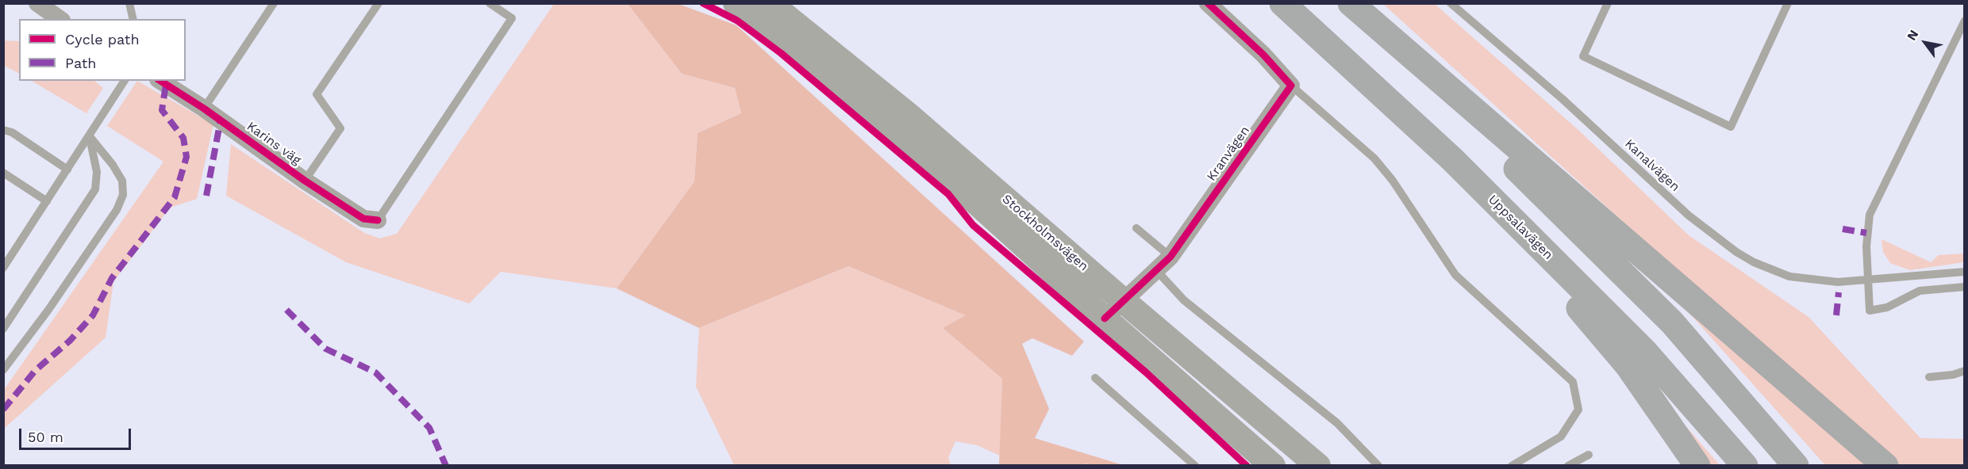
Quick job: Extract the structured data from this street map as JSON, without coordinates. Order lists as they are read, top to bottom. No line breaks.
{"streets":{"highway":["Uppsalavägen"],"main road":["Stockholmsvägen"],"street":["Karins väg","Kranvägen"],"lane":["Kanalvägen"]},"crossings":[["Kranvägen","Stockholmsvägen"]],"legend":["Cycle path","Path"],"scale_bar":"50 m","north":"top left"}
